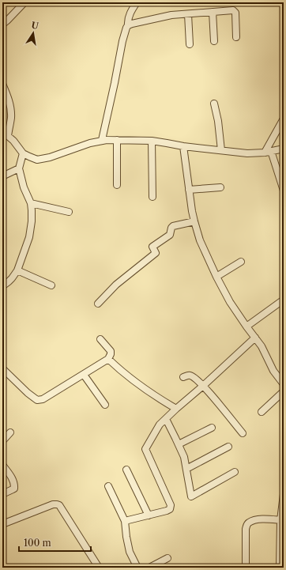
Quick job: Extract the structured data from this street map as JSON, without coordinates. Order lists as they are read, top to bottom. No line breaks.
{"scale_bar":"100 m","north":"top"}
